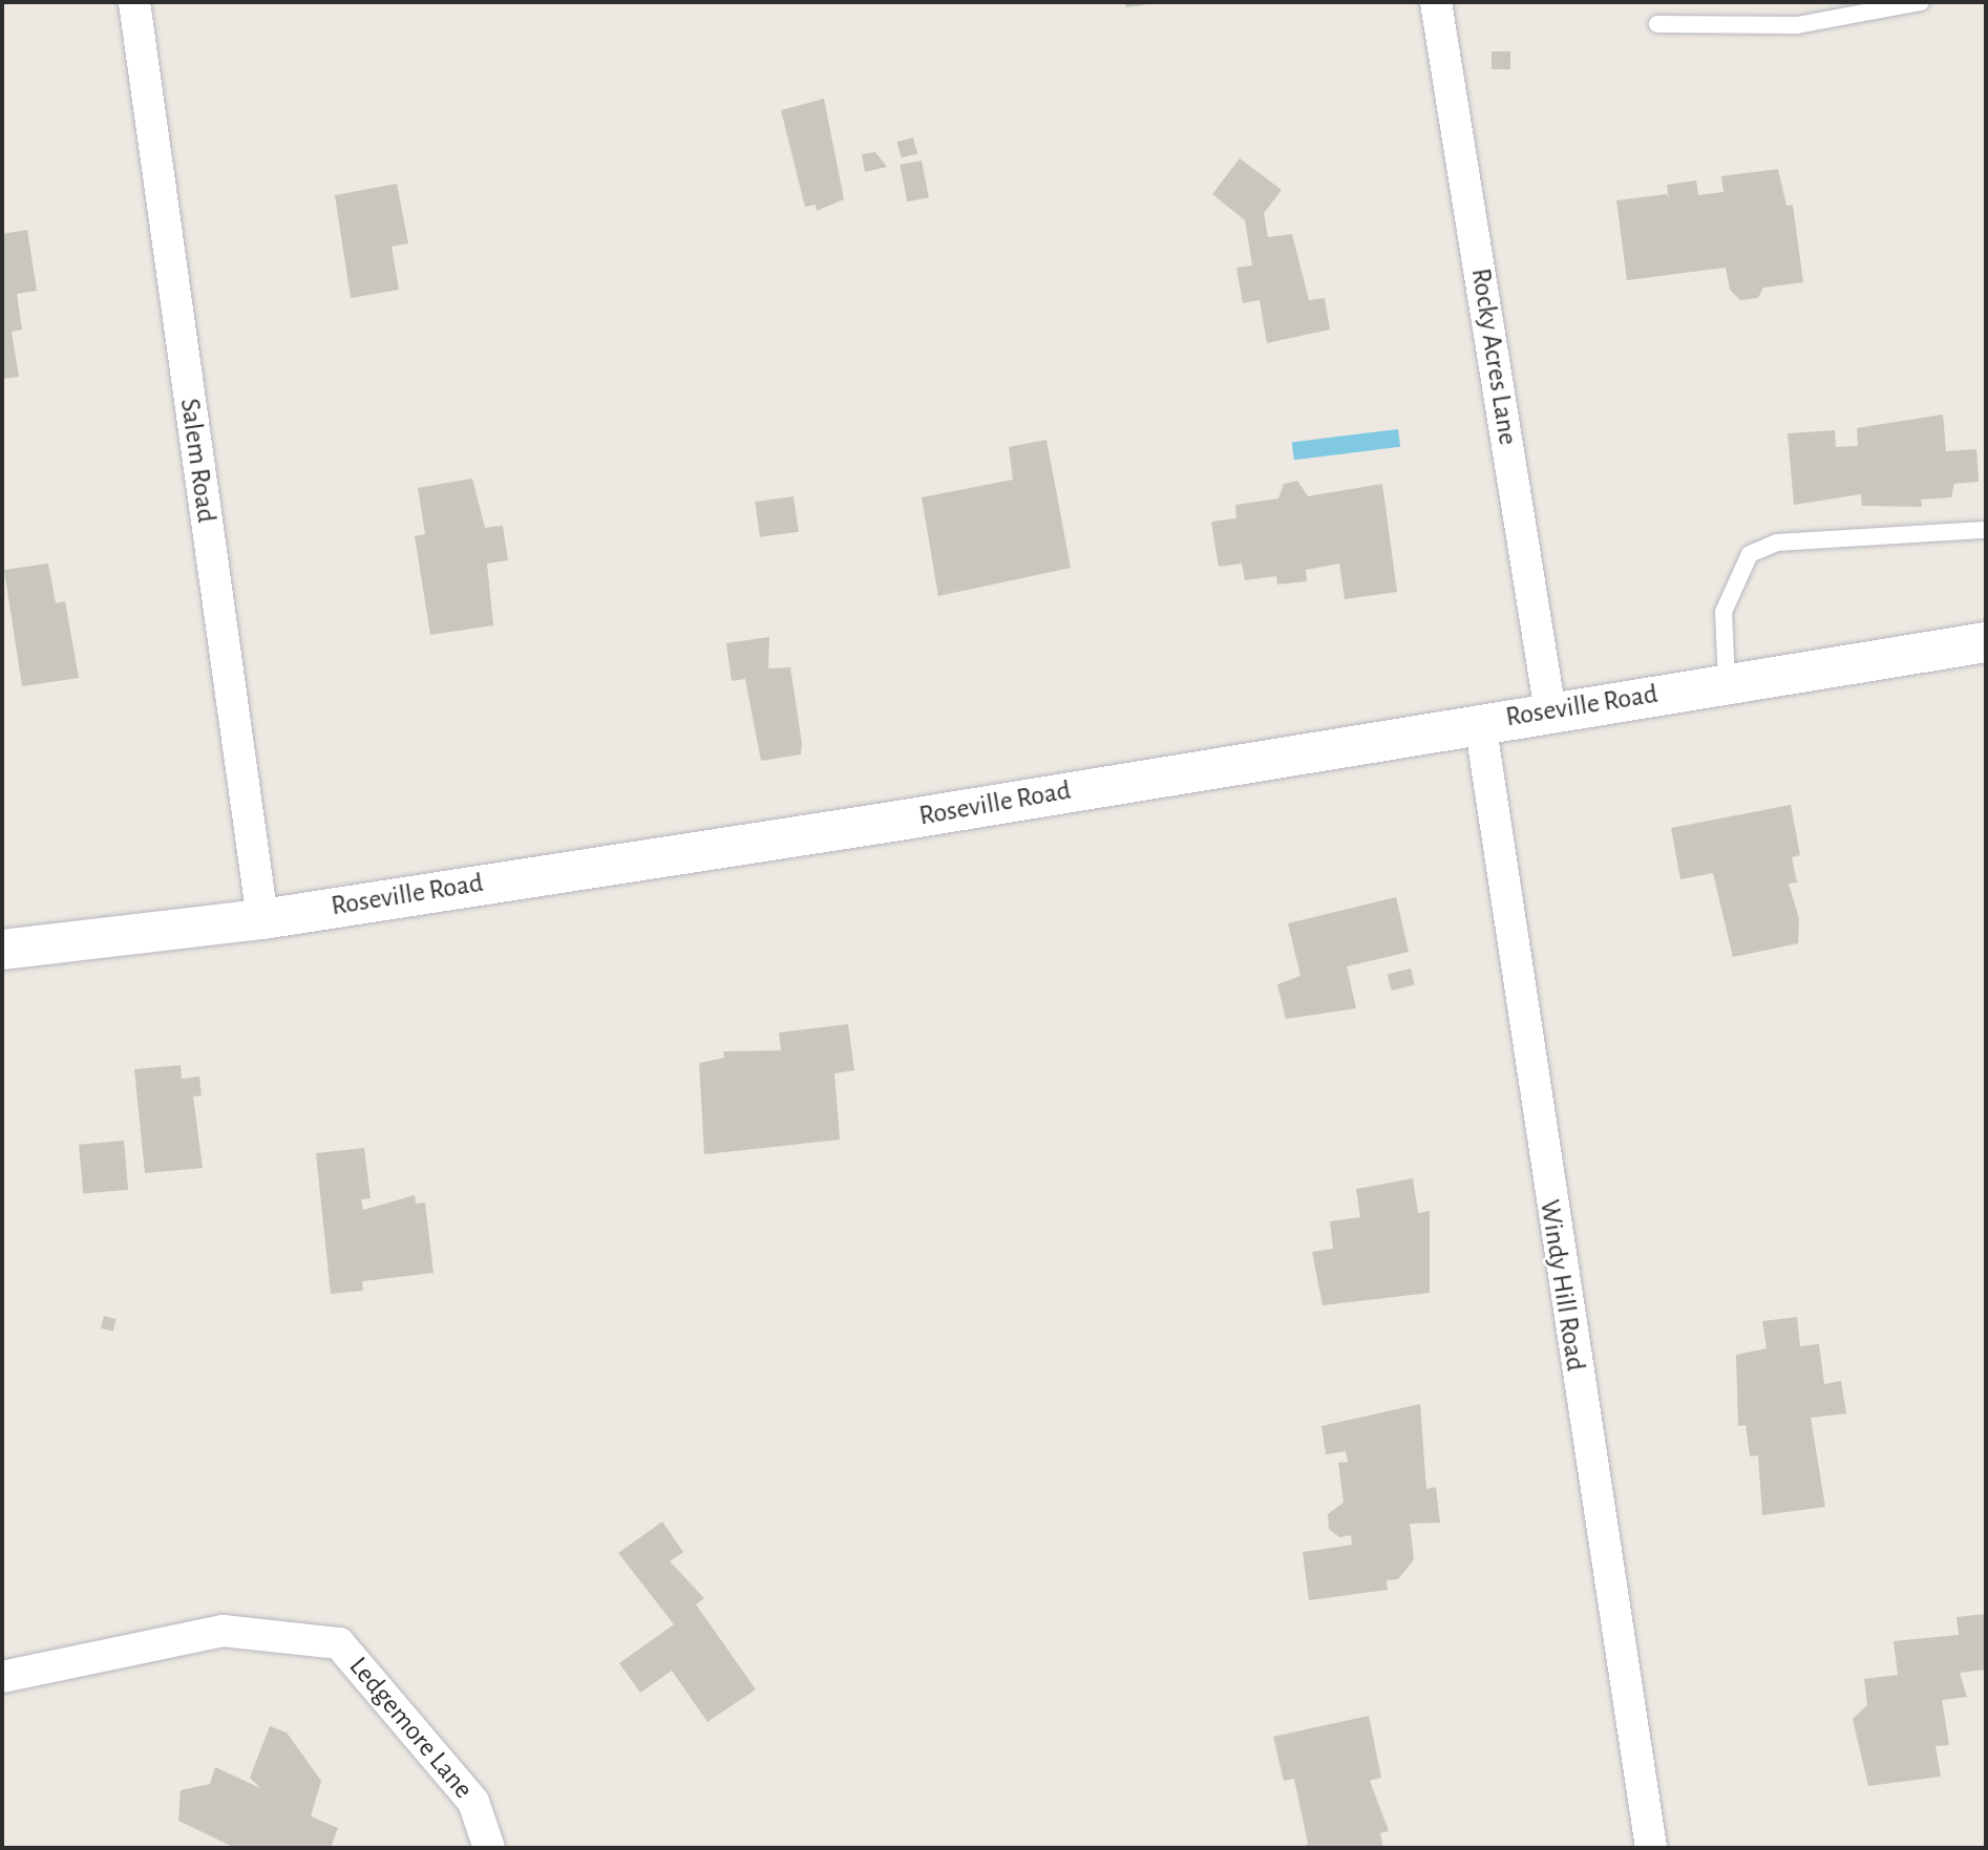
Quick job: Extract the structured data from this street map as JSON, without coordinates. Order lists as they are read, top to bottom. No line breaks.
{"streets":{"street":["Rocky Acres Lane","Salem Road","Roseville Road","Windy Hill Road","Ledgemore Lane"]},"crossings":[["Rocky Acres Lane","Roseville Road"],["Salem Road","Roseville Road"],["Roseville Road","Windy Hill Road"]]}
